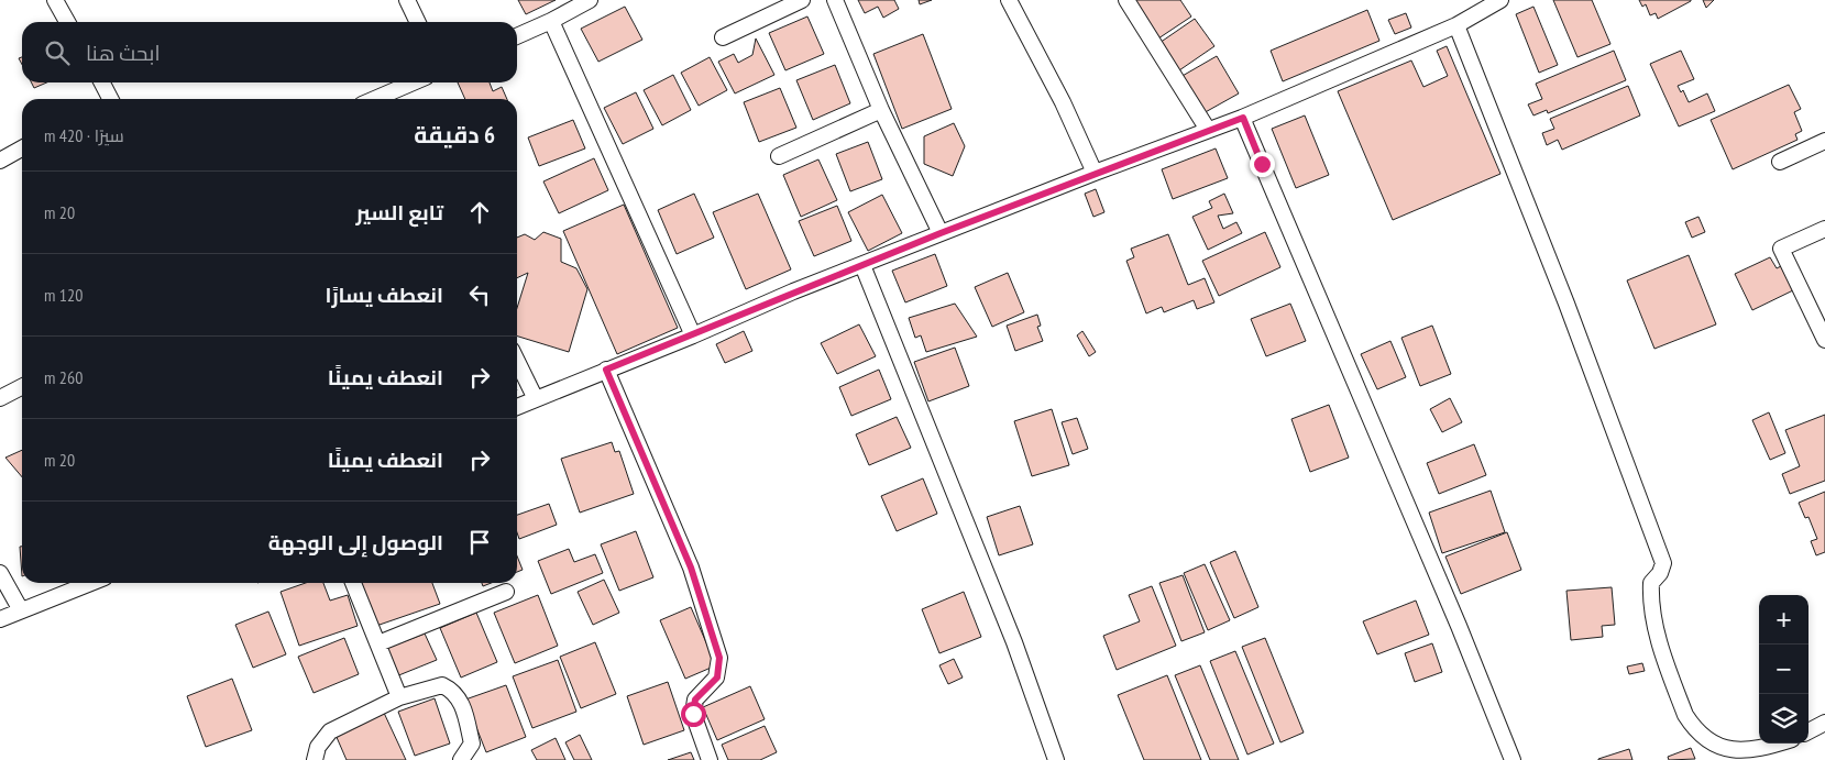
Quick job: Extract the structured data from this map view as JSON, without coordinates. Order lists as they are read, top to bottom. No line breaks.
{"page":{"search":"ابحث هنا","heading":["6 دقيقة","سيرًا · 420 m"],"list":[["تابع السير","20 m"],["انعطف يسارًا","120 m"],["انعطف يمينًا","260 m"],["انعطف يمينًا","20 m"],"الوصول إلى الوجهة"],"map_buttons":["+","−"]}}
